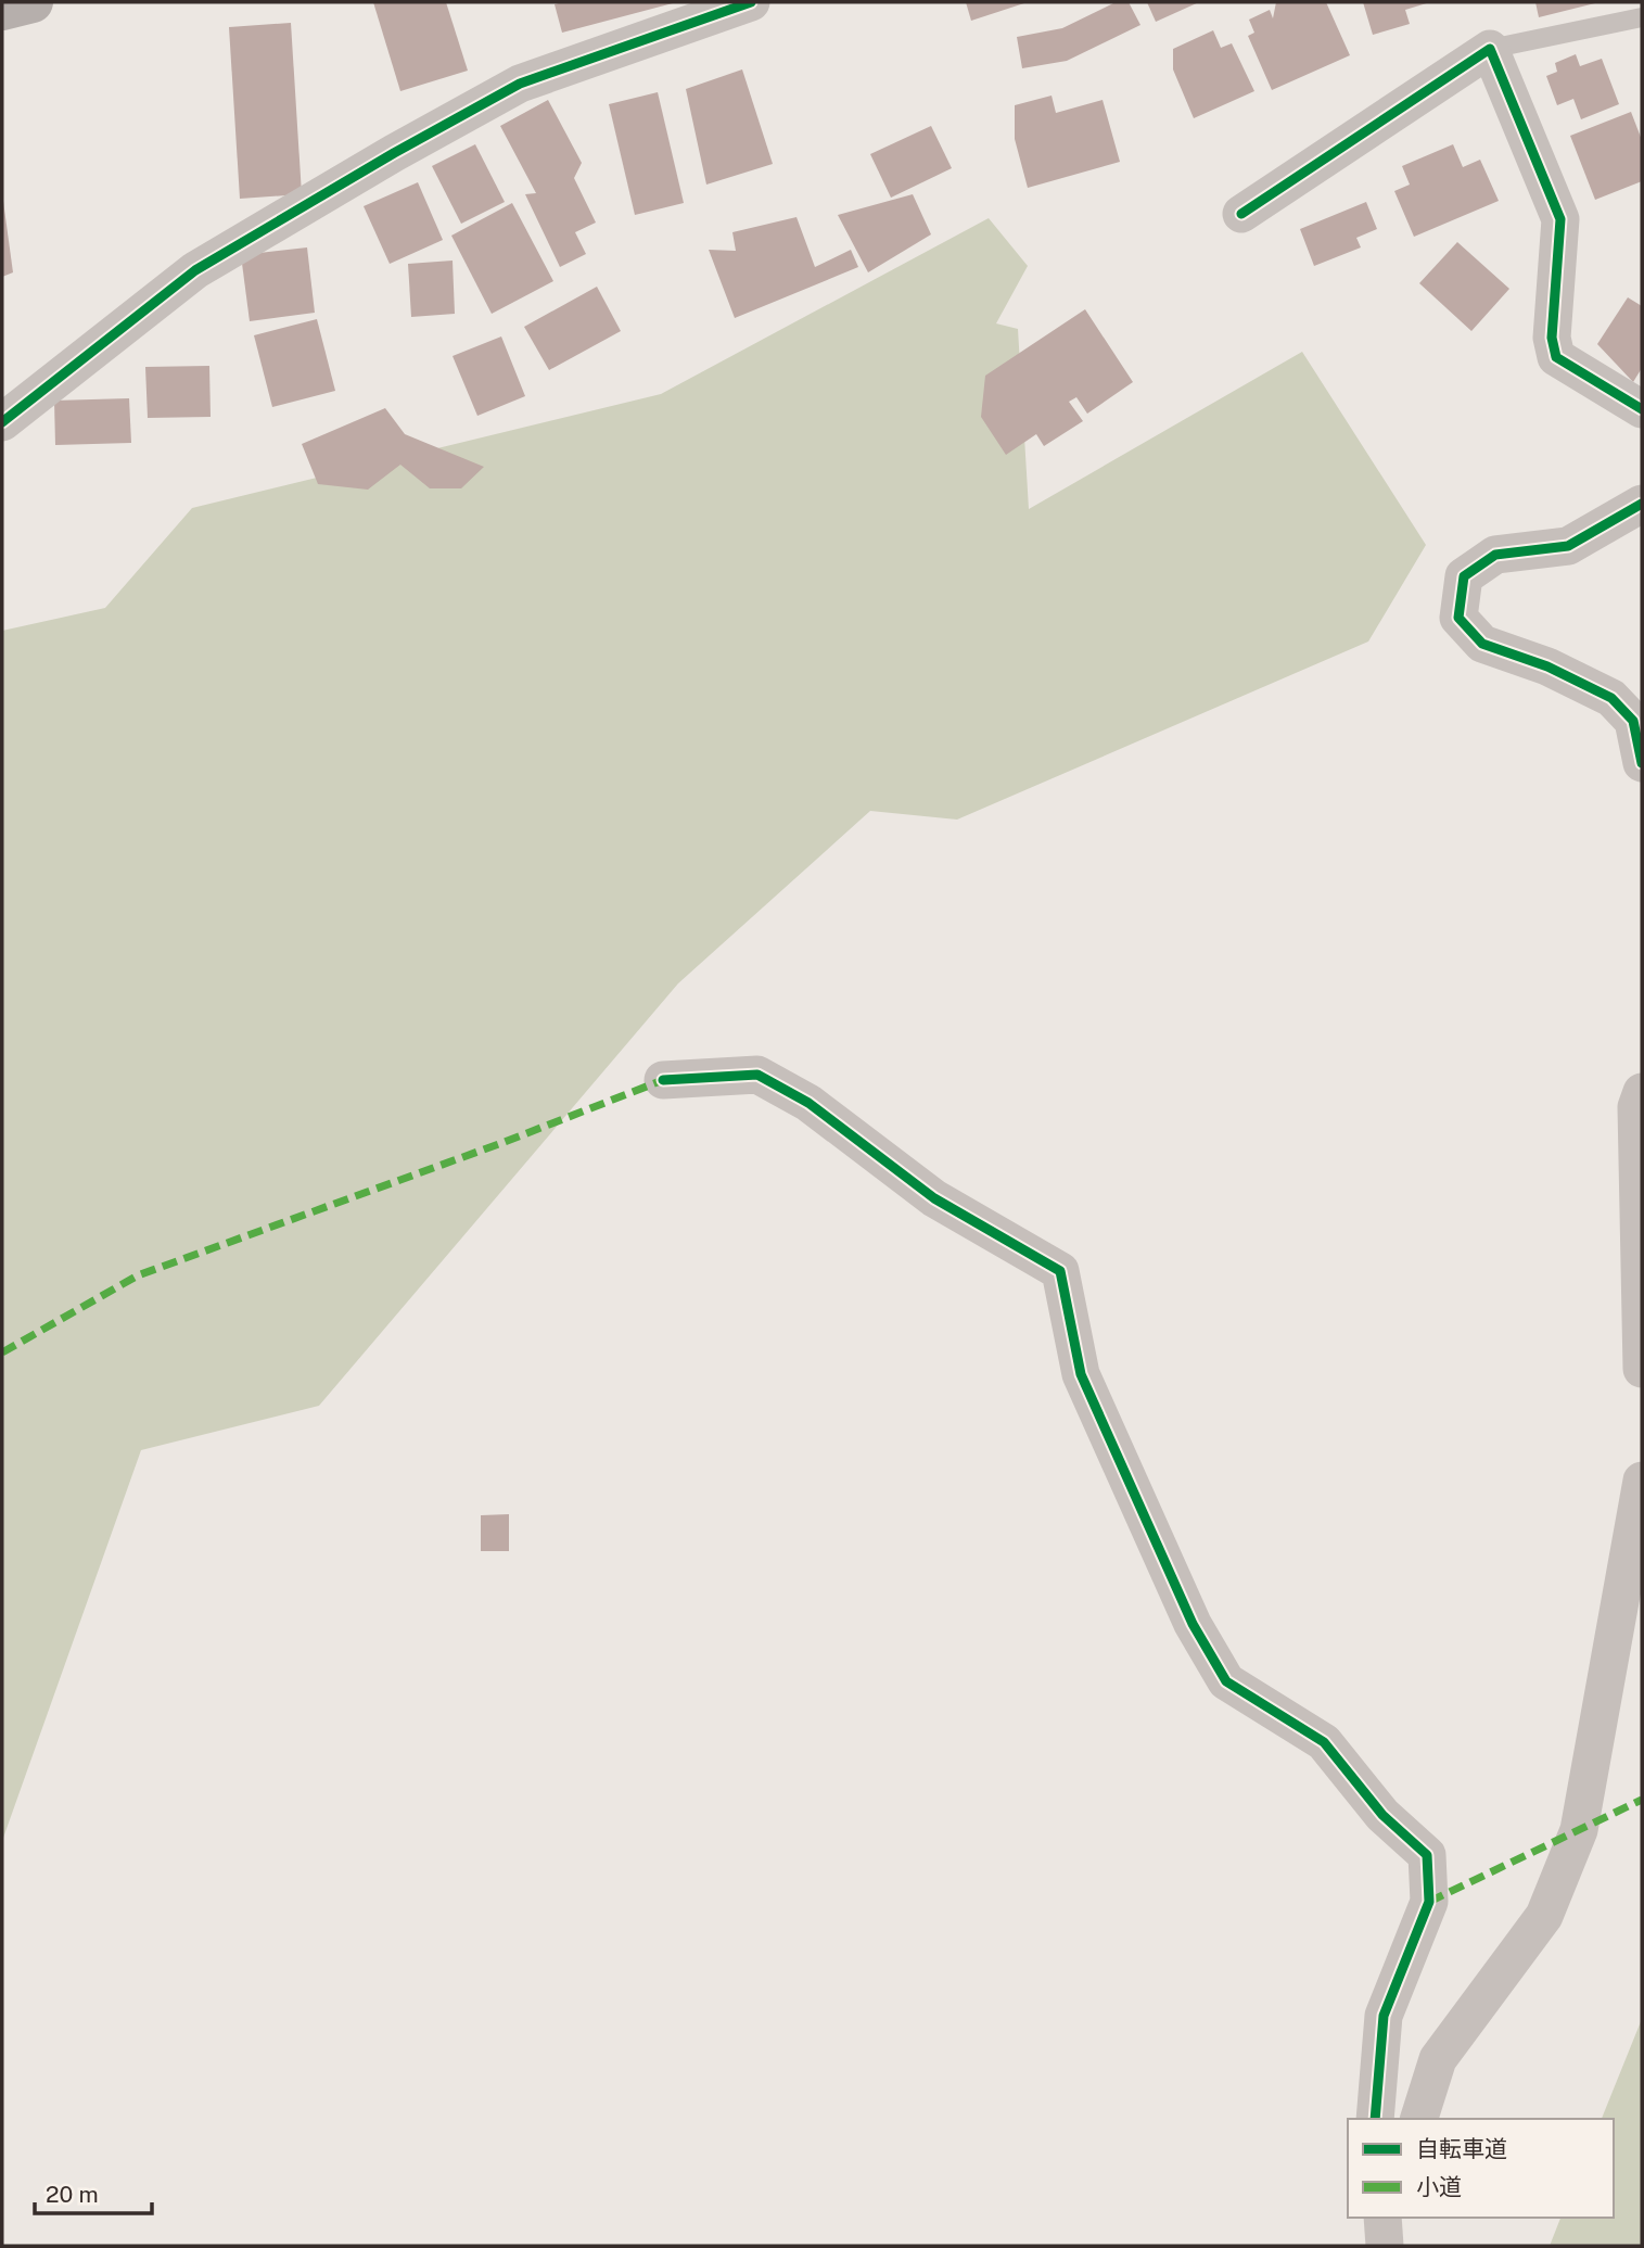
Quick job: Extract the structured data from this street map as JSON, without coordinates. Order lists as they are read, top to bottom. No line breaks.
{"legend":["自転車道","小道"],"scale_bar":"20 m"}
